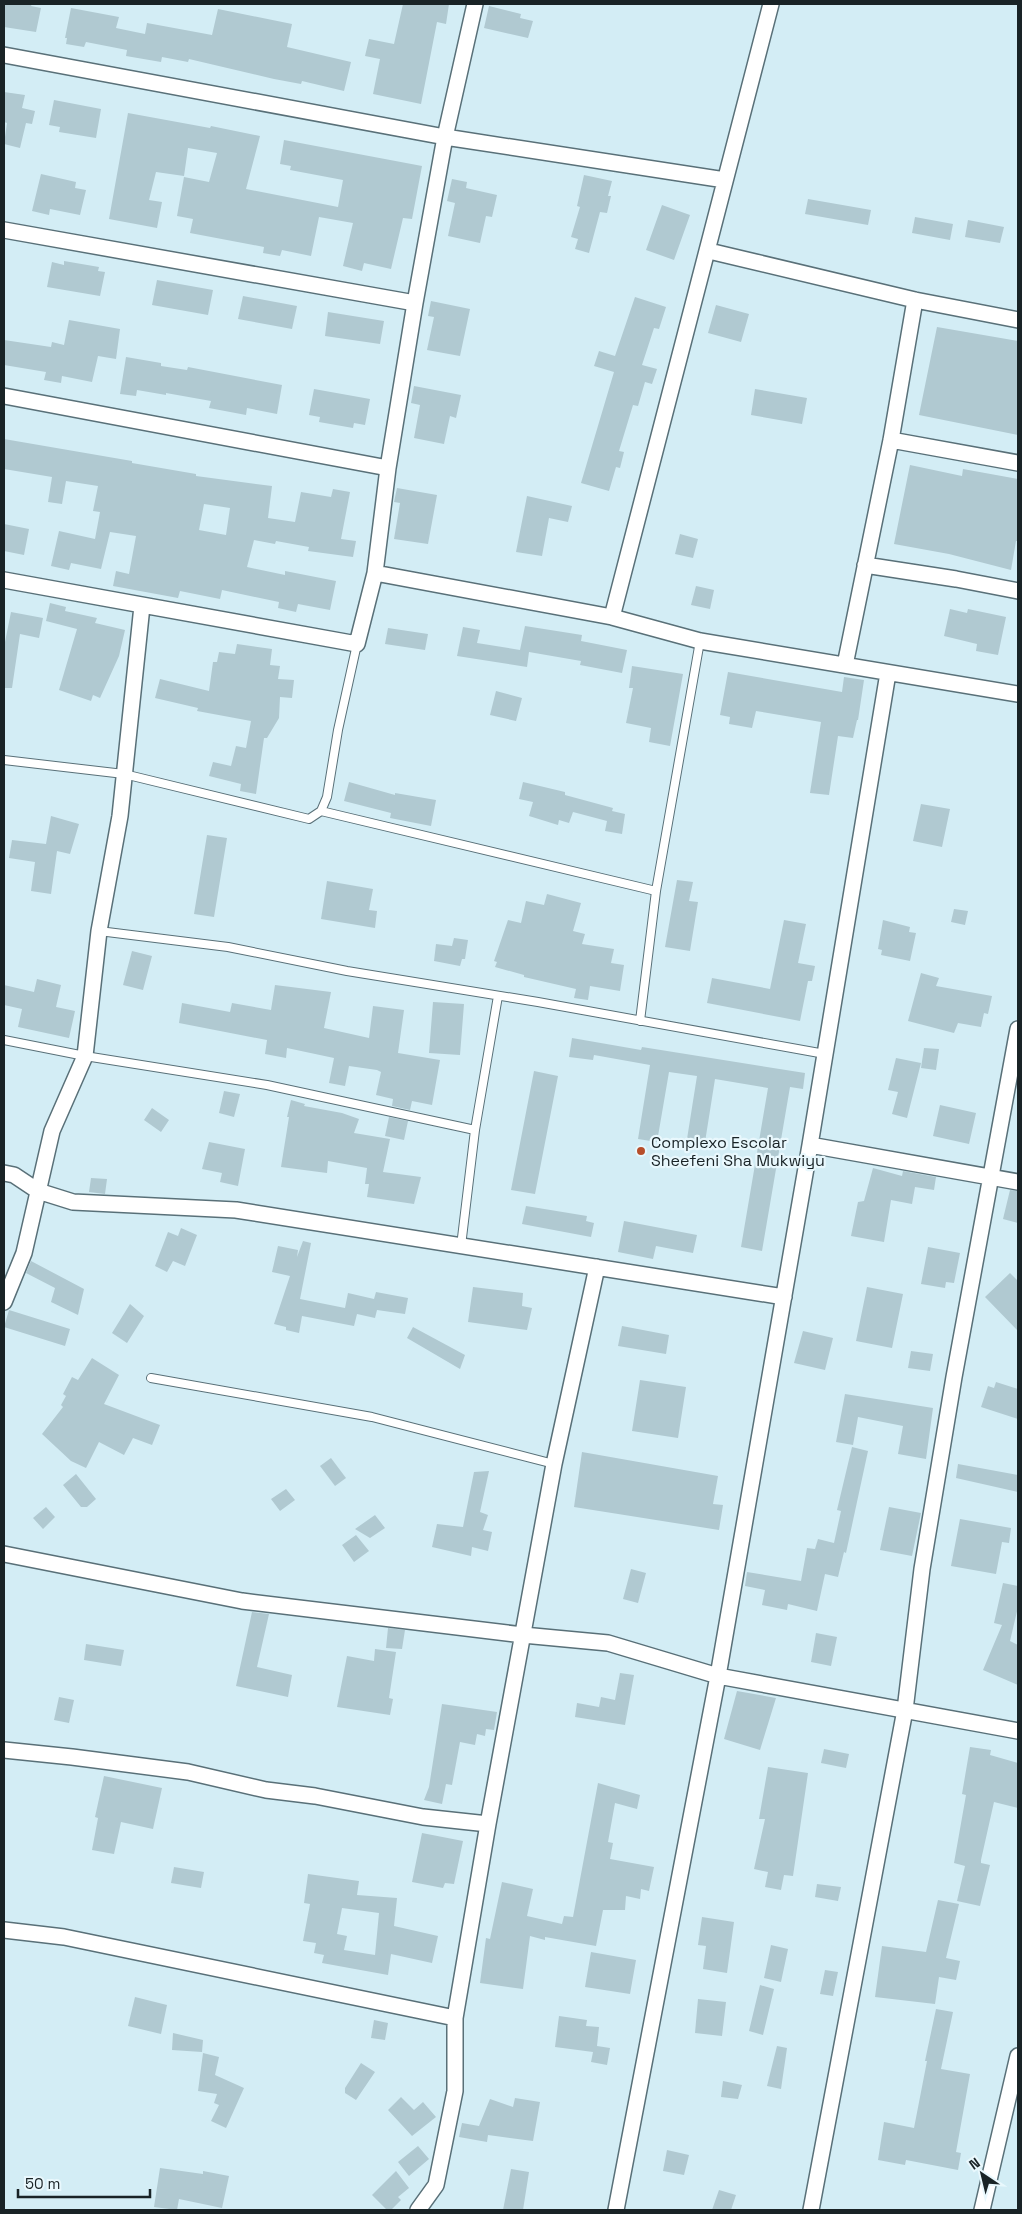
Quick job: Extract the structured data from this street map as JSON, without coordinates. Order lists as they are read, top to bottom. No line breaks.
{"places":["Complexo Escolar Sheefeni Sha Mukwiyu"],"scale_bar":"50 m","north":"top left"}
